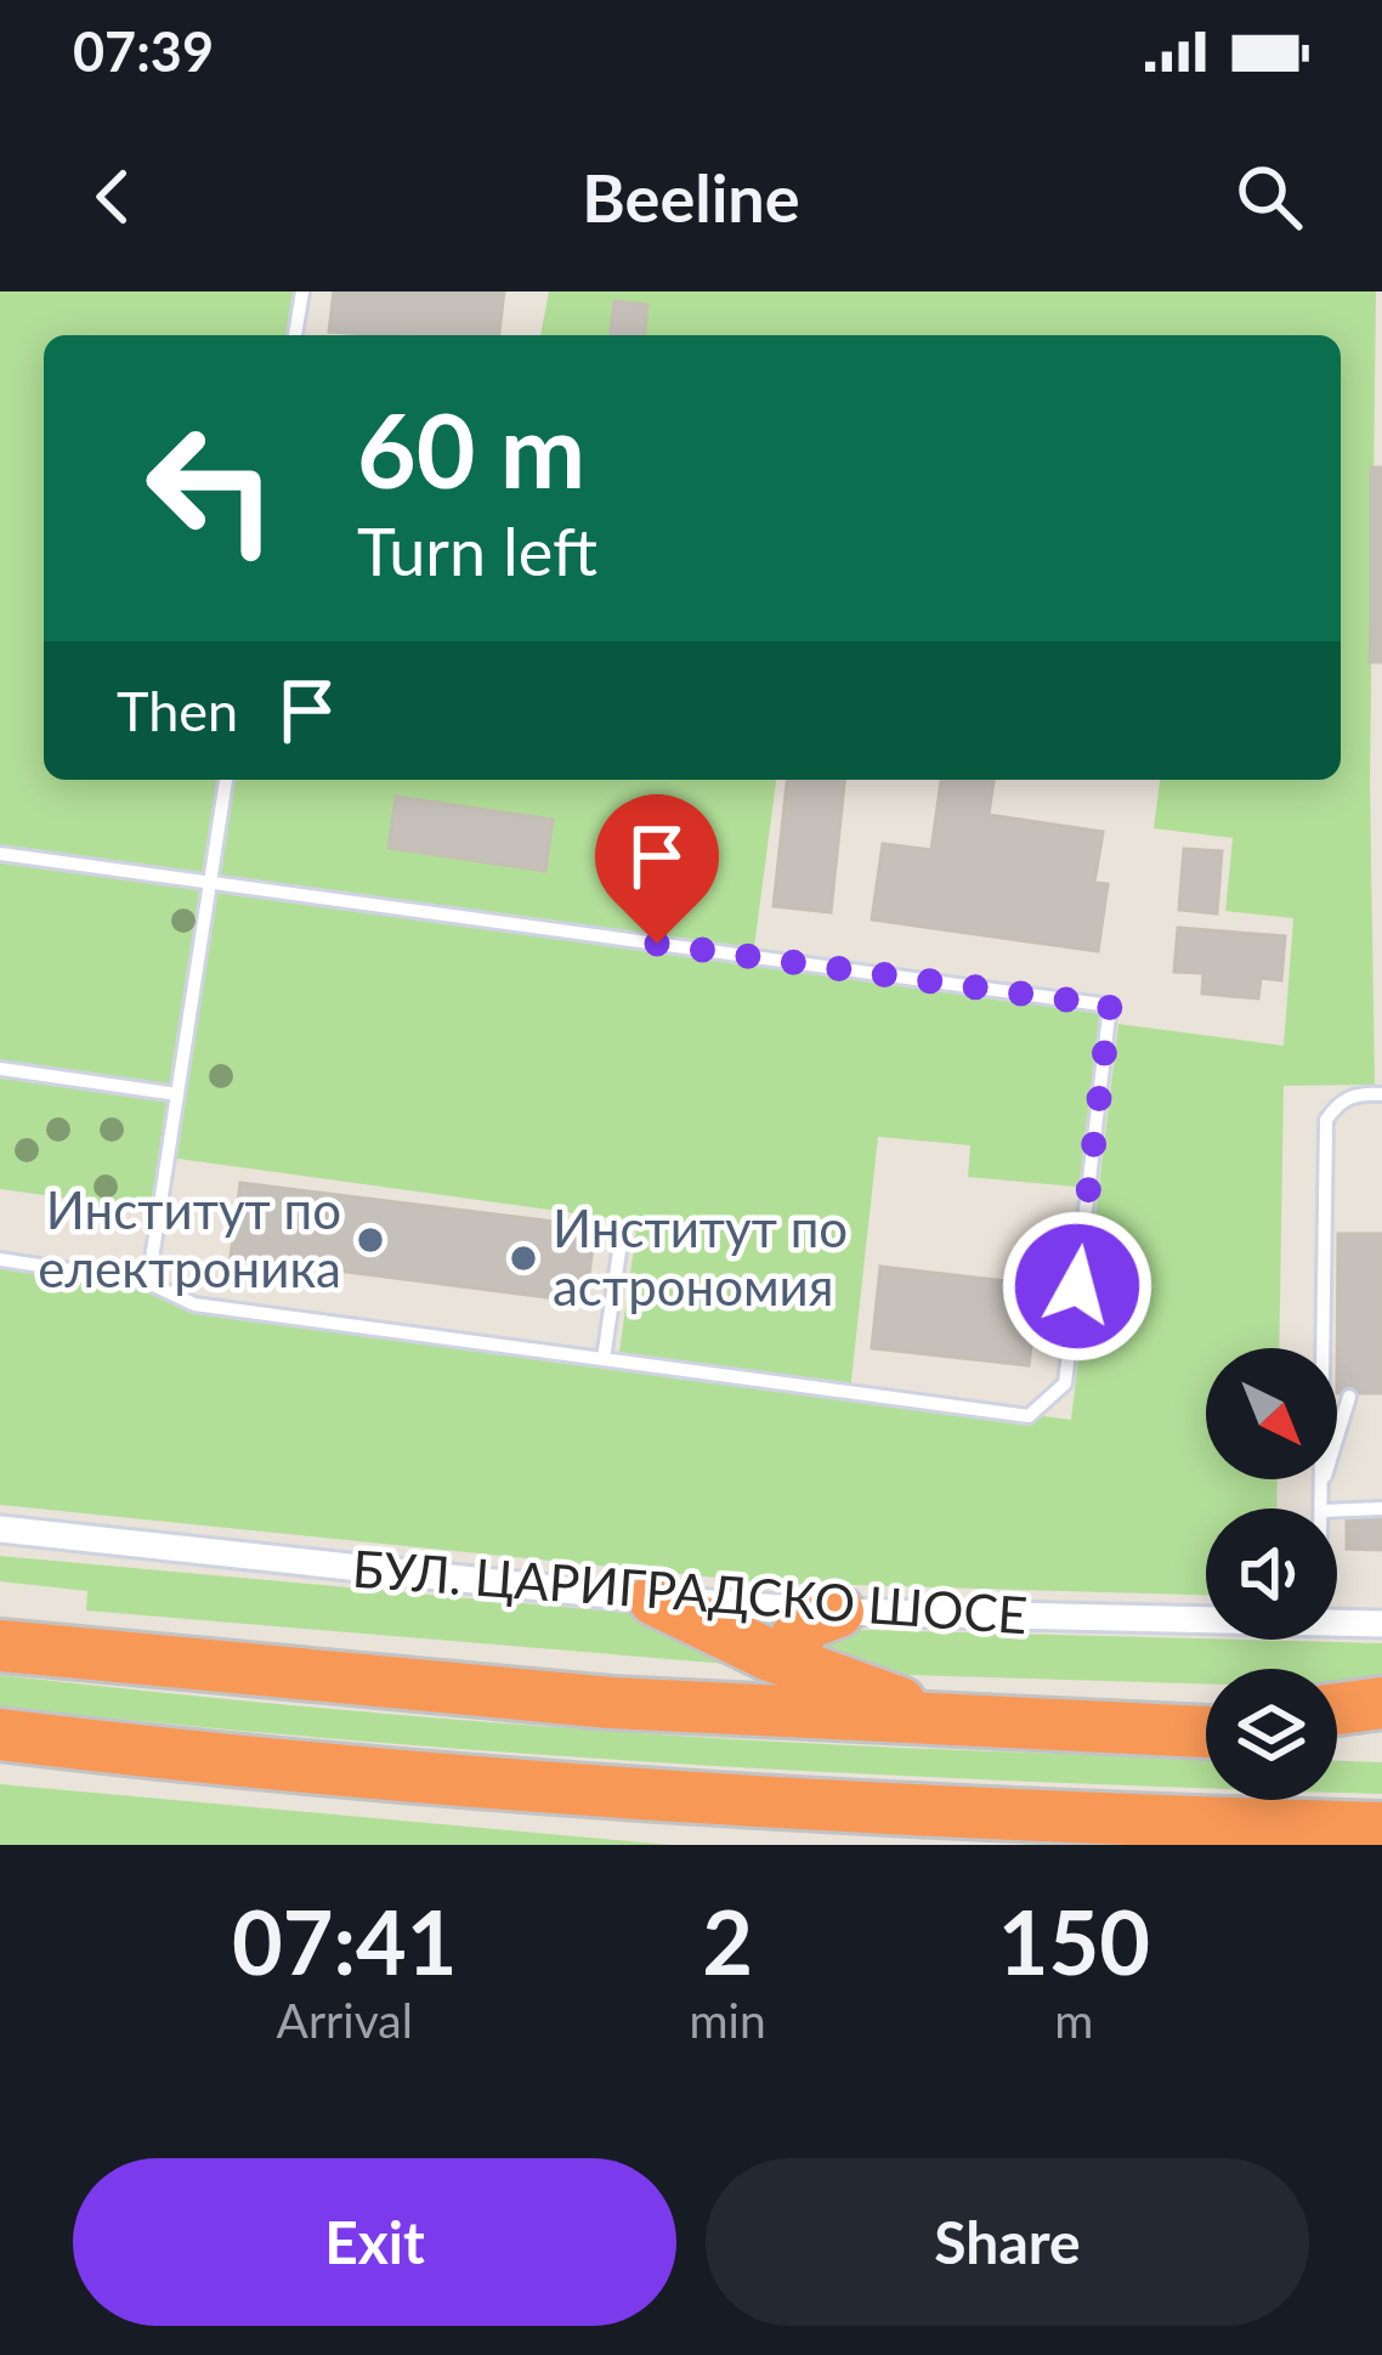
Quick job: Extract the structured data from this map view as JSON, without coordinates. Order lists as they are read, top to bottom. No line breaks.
{"streets":{"street":["БУЛ. ЦАРИГРАДСКО ШОСЕ"]},"places":["Институт по електроника","Институт по астрономия"],"north":"bottom right","page":{"status":"07:39","header":"Beeline","turn":["60 m","Turn left"],"then":"Then","eta":["07:41","Arrival","2","min","150","m"],"buttons":["Exit","Share"]}}
